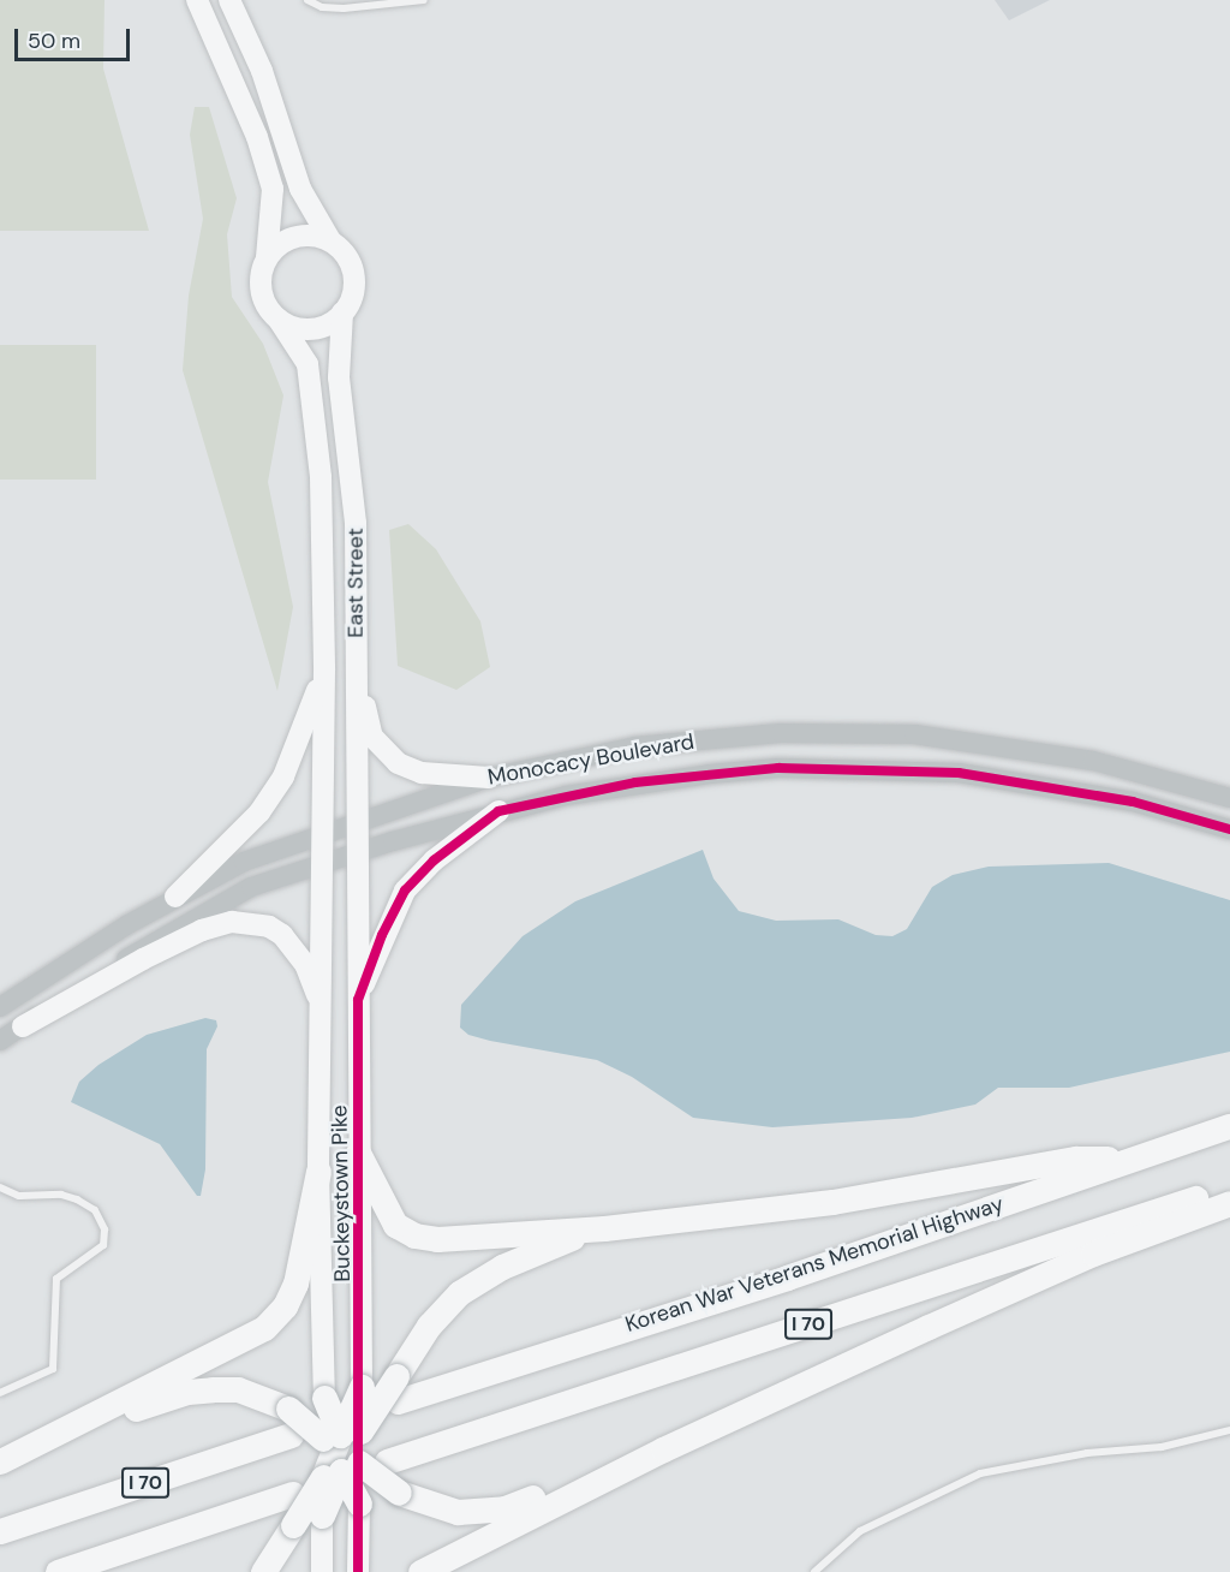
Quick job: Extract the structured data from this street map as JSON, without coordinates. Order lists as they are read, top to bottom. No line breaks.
{"streets":{"highway":["Korean War Veterans Memorial Highway","I 70"],"main road":["East Street","Monocacy Boulevard","Buckeystown Pike"]},"crossings":[["East Street","Monocacy Boulevard"],["East Street","Buckeystown Pike"],["Monocacy Boulevard","Buckeystown Pike"]],"scale_bar":"50 m"}
